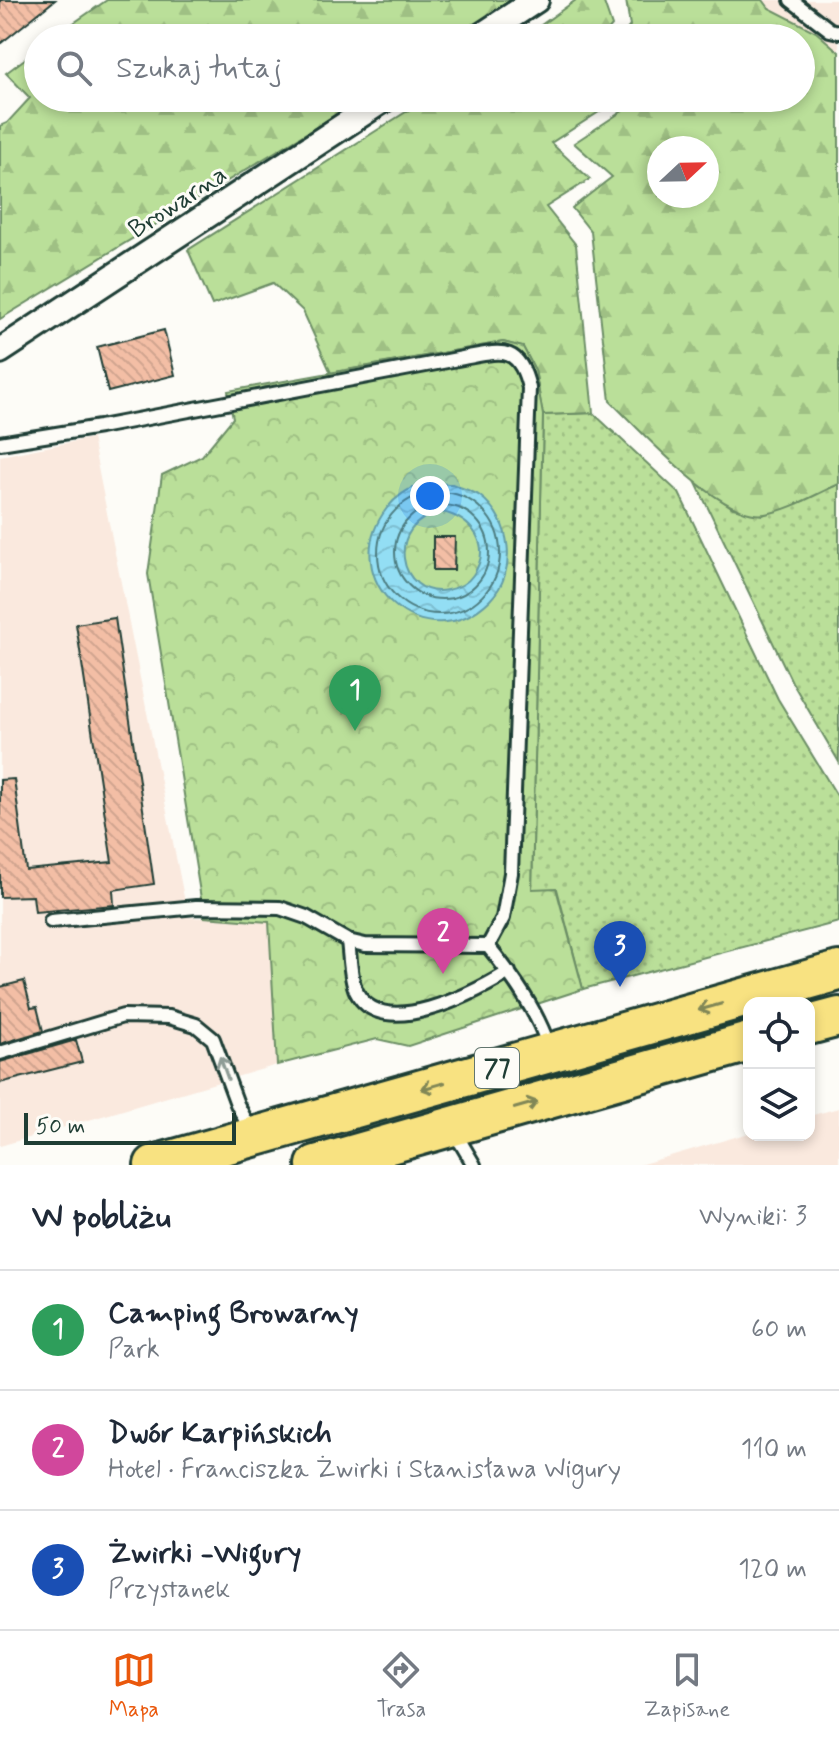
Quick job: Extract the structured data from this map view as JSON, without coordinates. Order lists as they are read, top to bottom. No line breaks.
{"streets":{"main road":["77"],"street":["Browarna"]},"scale_bar":"50 m","north":"right","page":{"search":"Szukaj tutaj","pins":["1","2","3"],"scale":"50 m","heading":["W pobliżu","Wyniki: 3"],"list":[{"mark":"1","name":"Camping Browarny","note":"Park","value":"60 m"},{"mark":"2","name":"Dwór Karpińskich","note":"Hotel · Franciszka Żwirki i Stanisława Wigury","value":"110 m"},{"mark":"3","name":"Żwirki -Wigury","note":"Przystanek","value":"120 m"}],"nav":["Mapa","Trasa","Zapisane"]}}
